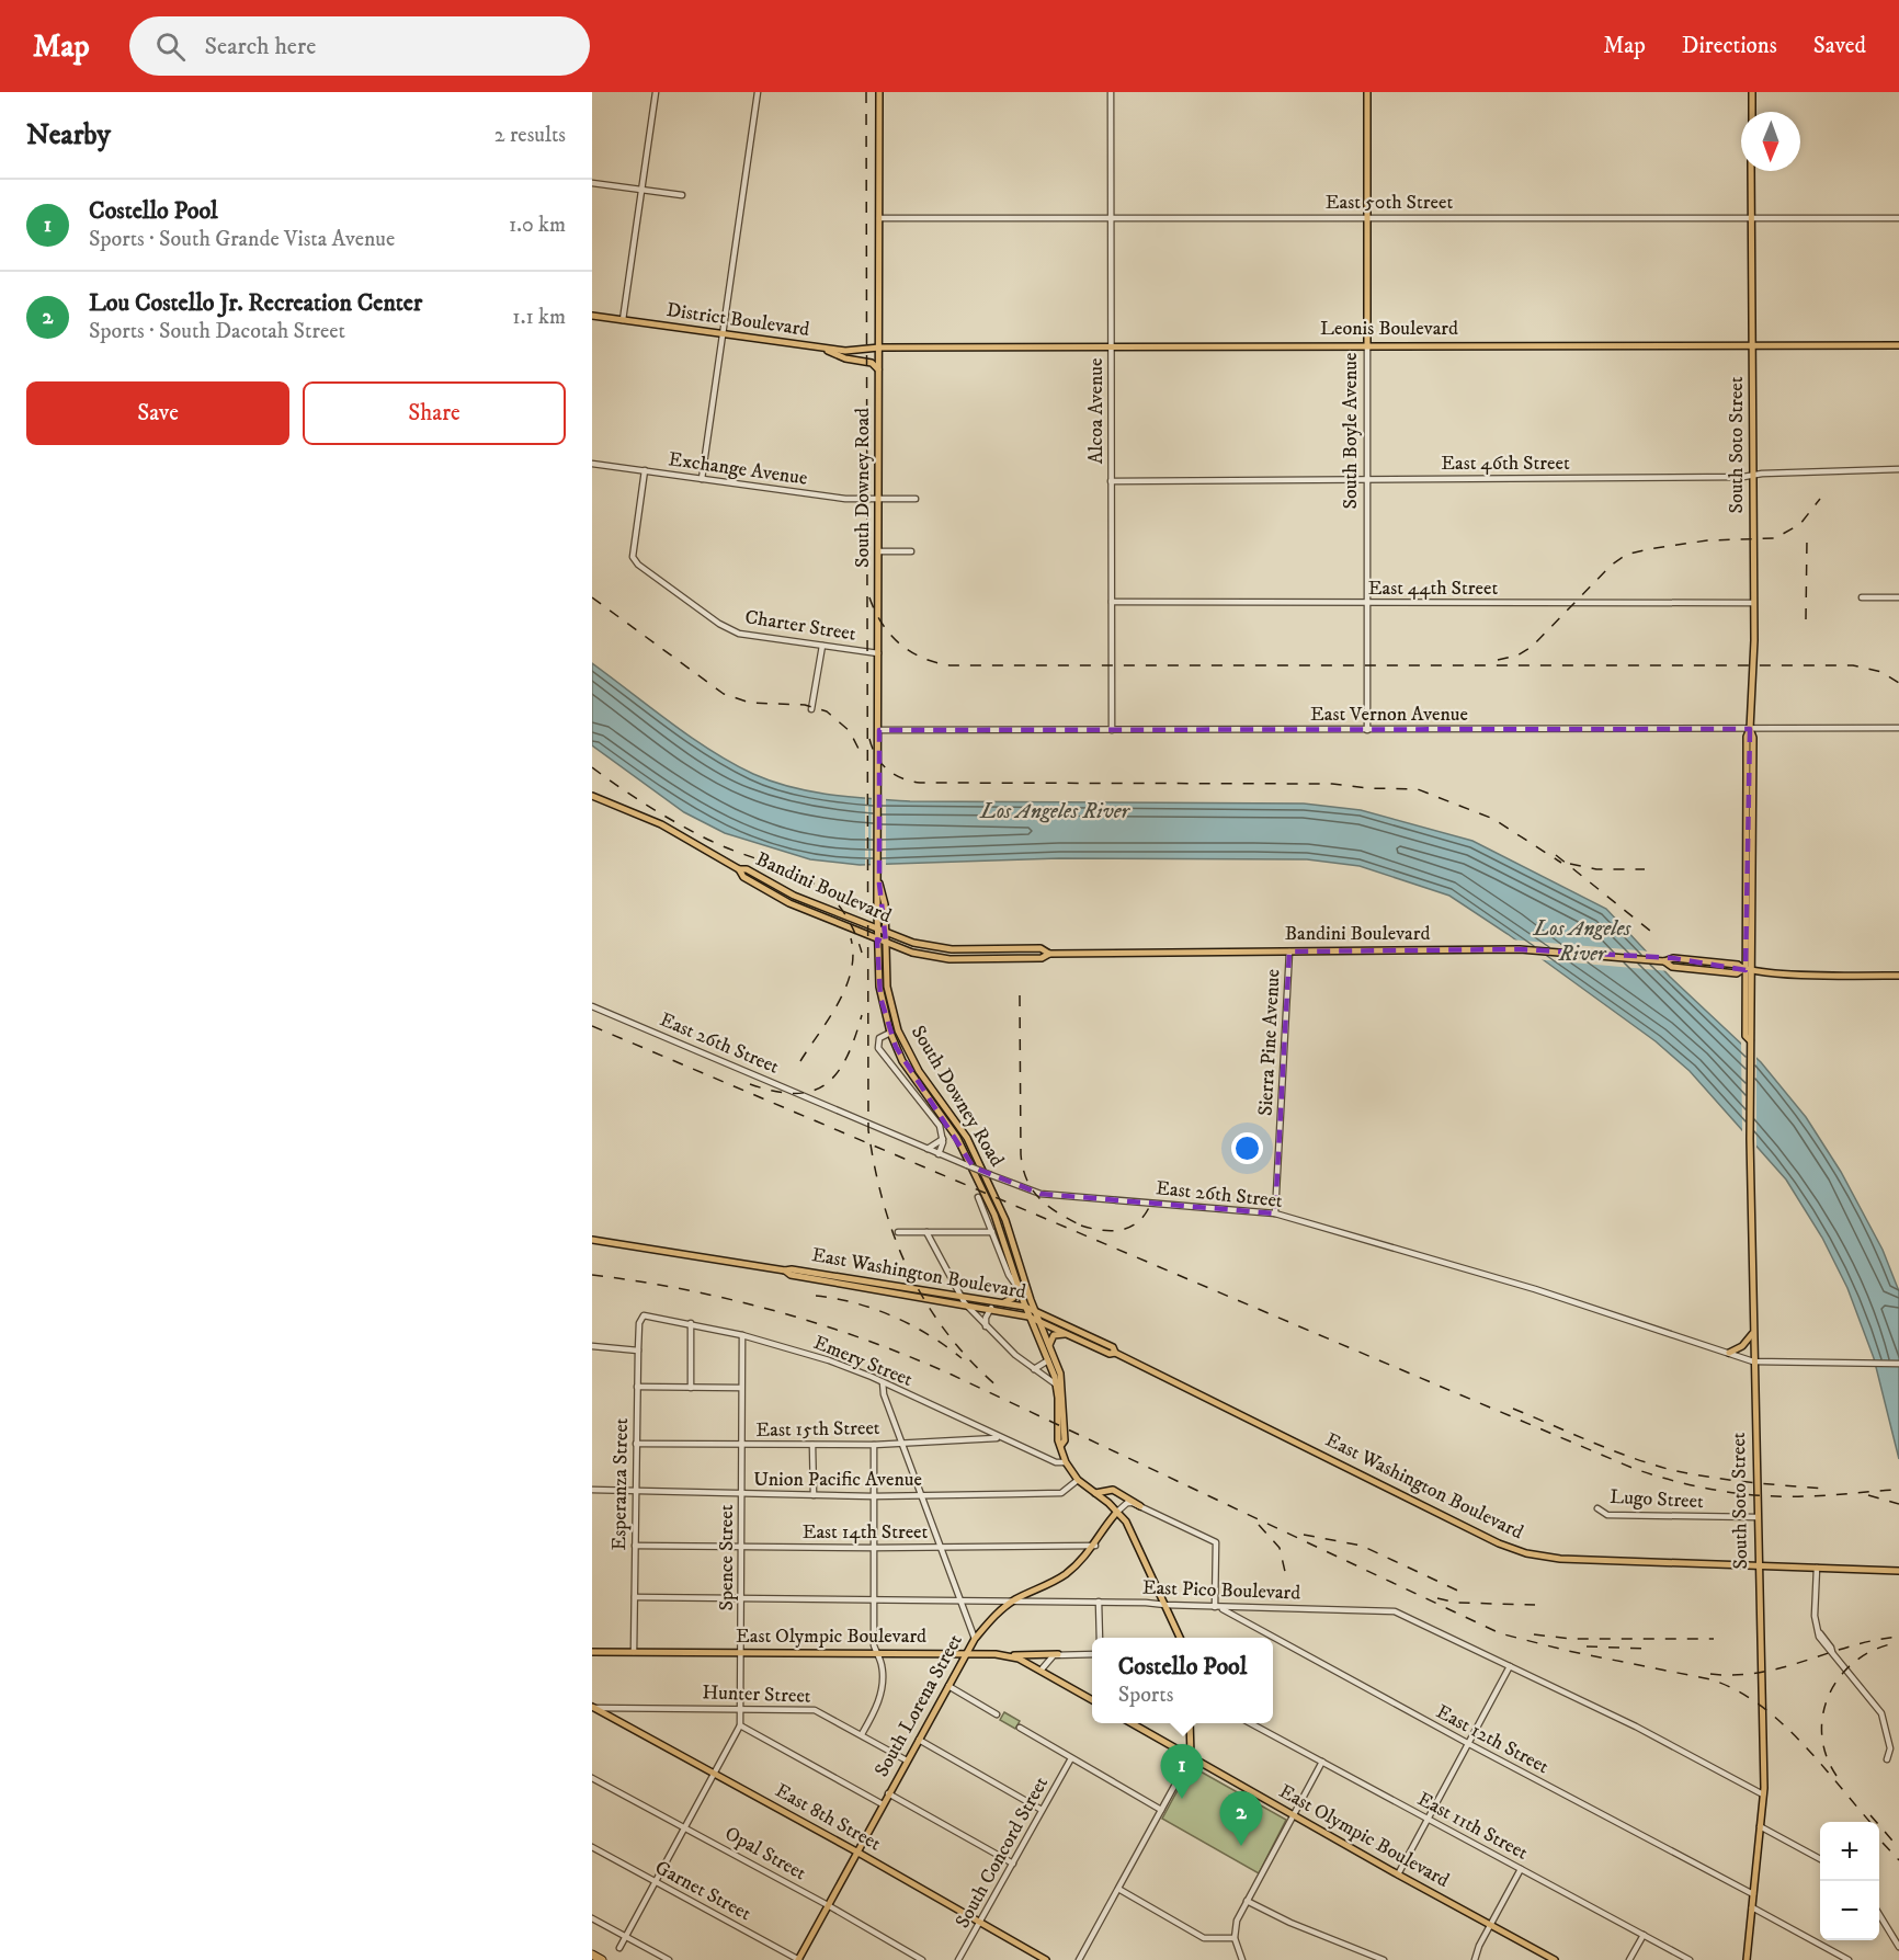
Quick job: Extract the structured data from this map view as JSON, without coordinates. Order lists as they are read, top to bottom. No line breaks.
{"streets":{"main road":["District Boulevard","Leonis Boulevard","South Boyle Avenue","South Soto Street","South Downey Road","Bandini Boulevard","East Washington Boulevard","East Olympic Boulevard","South Lorena Street","East 8th Street"],"street":["East 50th Street","Alcoa Avenue","East 46th Street","Exchange Avenue","East 44th Street","Charter Street","East Vernon Avenue","Sierra Pine Avenue","East 26th Street","Emery Street","East 15th Street","Union Pacific Avenue","Esperanza Street","Lugo Street","East 14th Street","Spence Street","East Pico Boulevard","Hunter Street","East 12th Street","East 11th Street","South Concord Street","Opal Street","Garnet Street"]},"crossings":[["East 50th Street","Alcoa Avenue"],["East 50th Street","South Boyle Avenue"],["East 50th Street","South Soto Street"],["East 50th Street","South Downey Road"],["District Boulevard","Leonis Boulevard"],["District Boulevard","South Downey Road"],["Leonis Boulevard","Alcoa Avenue"],["Leonis Boulevard","South Boyle Avenue"],["Leonis Boulevard","South Soto Street"],["Leonis Boulevard","South Downey Road"],["Alcoa Avenue","East 46th Street"],["Alcoa Avenue","East 44th Street"],["Alcoa Avenue","East Vernon Avenue"],["South Boyle Avenue","East 46th Street"],["South Boyle Avenue","East 44th Street"],["South Boyle Avenue","East Vernon Avenue"],["South Soto Street","East 46th Street"],["South Soto Street","East 44th Street"],["South Soto Street","East Vernon Avenue"],["South Soto Street","Bandini Boulevard"],["South Soto Street","East 26th Street"],["South Soto Street","East Washington Boulevard"],["South Soto Street","Lugo Street"],["South Soto Street","East Pico Boulevard"],["South Soto Street","East 12th Street"],["Exchange Avenue","South Downey Road"],["Exchange Avenue","Charter Street"],["South Downey Road","Charter Street"],["South Downey Road","East Vernon Avenue"],["South Downey Road","Bandini Boulevard"],["South Downey Road","East 26th Street"],["South Downey Road","East Washington Boulevard"],["Bandini Boulevard","Sierra Pine Avenue"],["Sierra Pine Avenue","East 26th Street"],["Emery Street","East 15th Street"],["Emery Street","Esperanza Street"],["Emery Street","Spence Street"],["East 15th Street","Esperanza Street"],["East 15th Street","Spence Street"],["Union Pacific Avenue","Esperanza Street"],["Union Pacific Avenue","Spence Street"],["Esperanza Street","East 14th Street"],["Esperanza Street","East Pico Boulevard"],["Esperanza Street","East Olympic Boulevard"],["East 14th Street","Spence Street"],["East 14th Street","South Lorena Street"],["Spence Street","East Pico Boulevard"],["Spence Street","East Olympic Boulevard"],["Spence Street","Hunter Street"],["Spence Street","East 8th Street"],["Spence Street","Opal Street"],["Spence Street","Garnet Street"],["East Pico Boulevard","South Lorena Street"],["East Pico Boulevard","East 12th Street"],["East Olympic Boulevard","South Lorena Street"],["Hunter Street","South Lorena Street"],["Hunter Street","East 8th Street"],["South Lorena Street","East 8th Street"],["South Lorena Street","Opal Street"],["South Lorena Street","Garnet Street"],["East 8th Street","South Concord Street"]],"water":["Los Angeles River"],"north":"bottom","page":{"header":"Map","search":"Search here","nav":["Map","Directions","Saved"],"heading":["Nearby","2 results"],"list":[{"mark":"1","name":"Costello Pool","note":"Sports · South Grande Vista Avenue","value":"1.0 km"},{"mark":"2","name":"Lou Costello Jr. Recreation Center","note":"Sports · South Dacotah Street","value":"1.1 km"}],"buttons":["Save","Share"],"popup":["Costello Pool","Sports"],"pins":["1","2"],"map_buttons":["+","−"]}}
